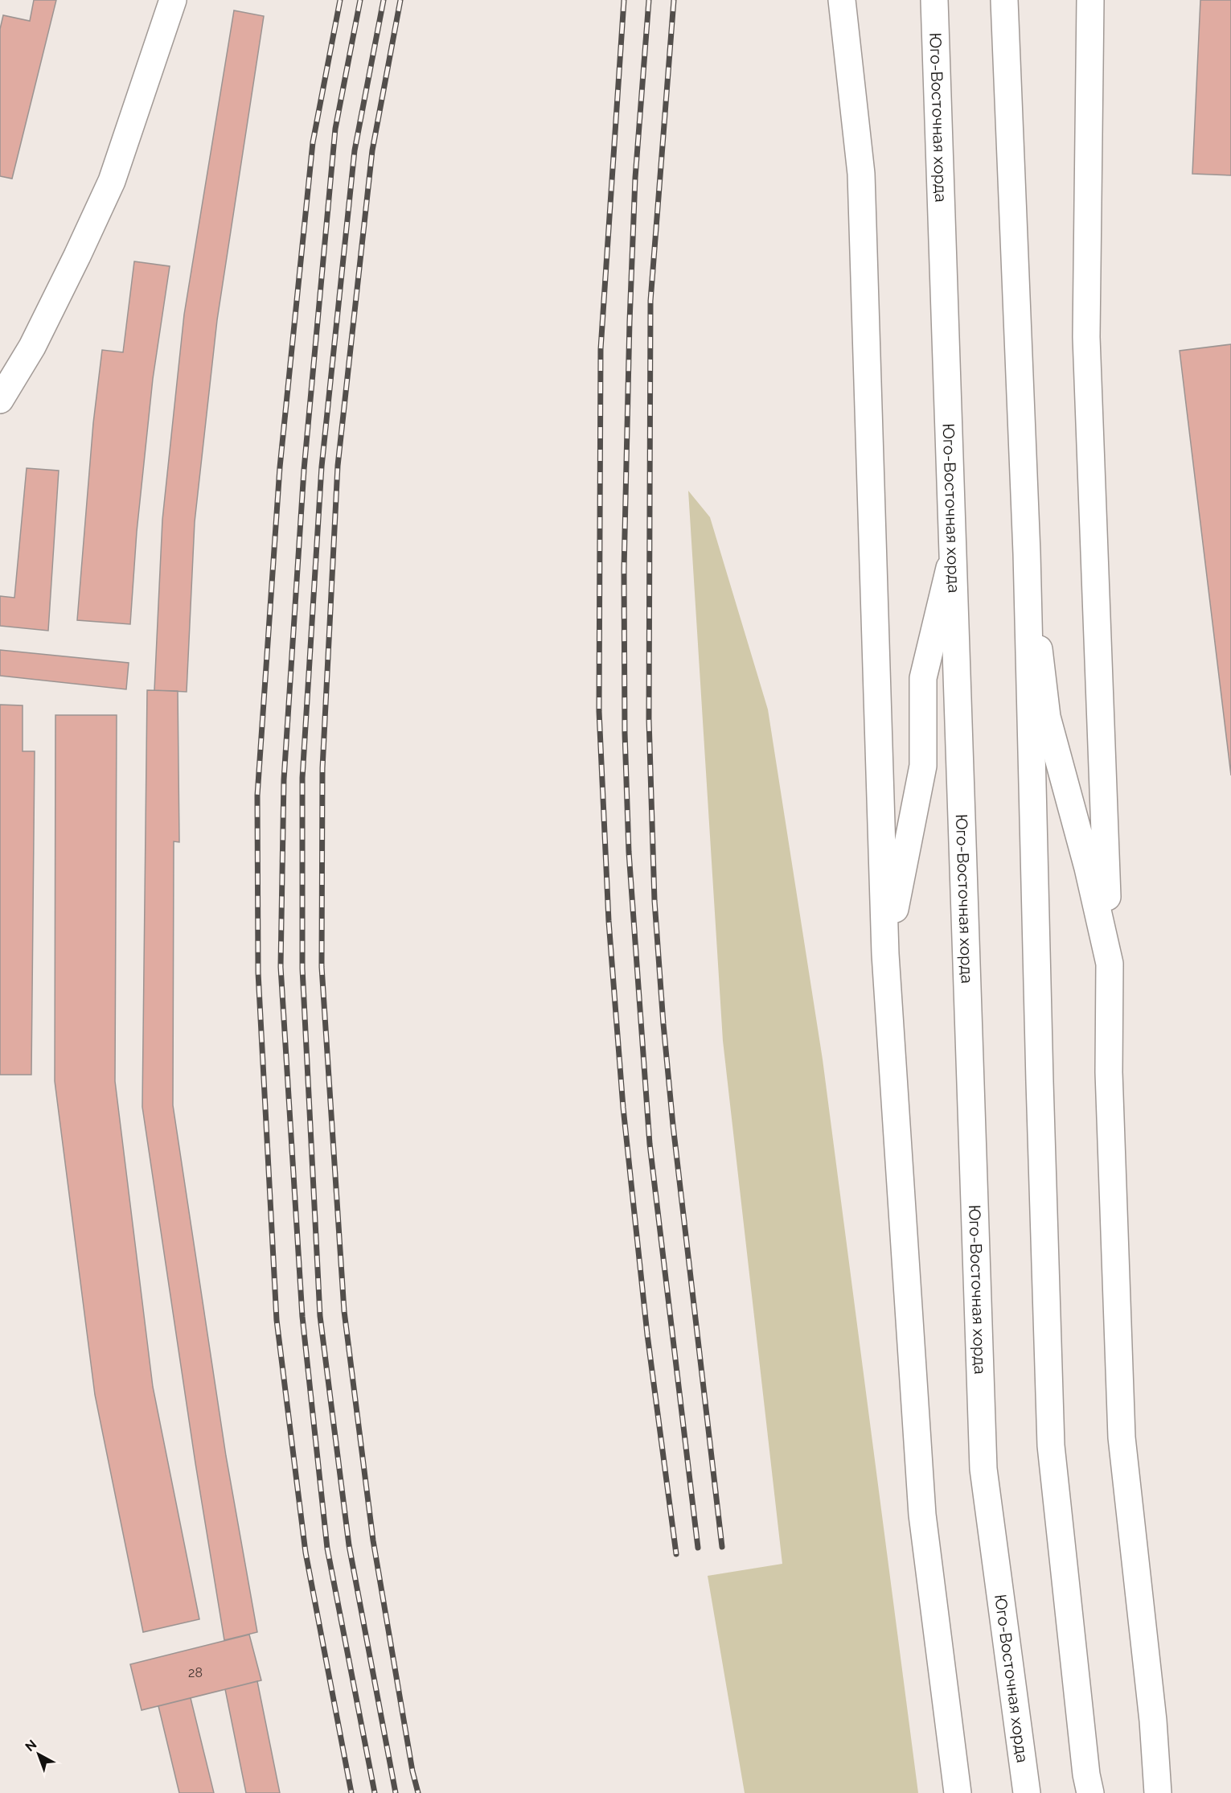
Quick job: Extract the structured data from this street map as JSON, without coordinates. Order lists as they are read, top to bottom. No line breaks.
{"streets":{"street":["Юго-Восточная хорда"]},"house_numbers":["28"],"north":"top left"}
